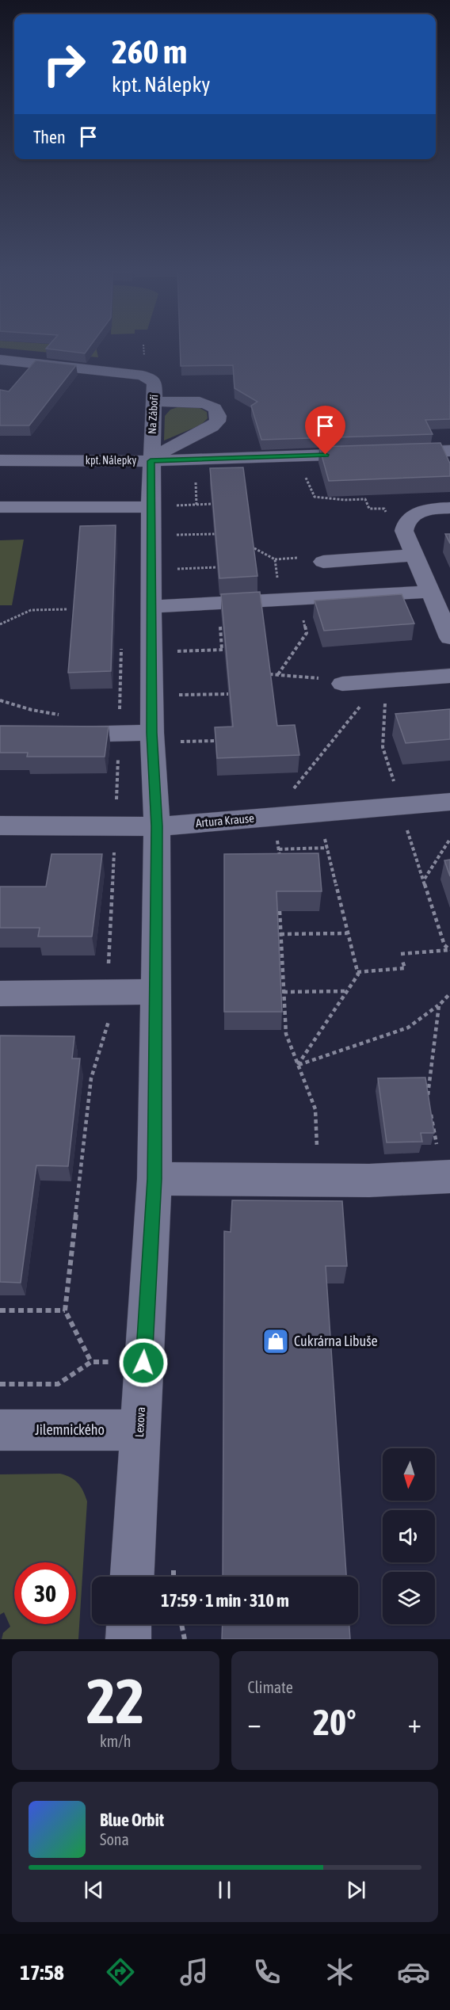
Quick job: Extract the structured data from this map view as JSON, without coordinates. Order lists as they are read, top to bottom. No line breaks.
{"streets":{"street":["Na Záboří","kpt. Nálepky","Artura Krause","Lexova","Jilemnického"]},"crossings":[["Na Záboří","kpt. Nálepky"],["Na Záboří","Lexova"],["kpt. Nálepky","Lexova"],["Artura Krause","Lexova"],["Lexova","Jilemnického"]],"places":{"shop":["Cukrárna Libuše"]},"north":"bottom","page":{"turn":["260 m","kpt. Nálepky"],"then":"Then","limit":"30","trip":"17:59 · 1 min · 310 m","tile":[["22","km/h"],"Climate"],"heat":["−","20°","+"],"song":["Blue Orbit","Sona"],"tabs":"17:58"}}
